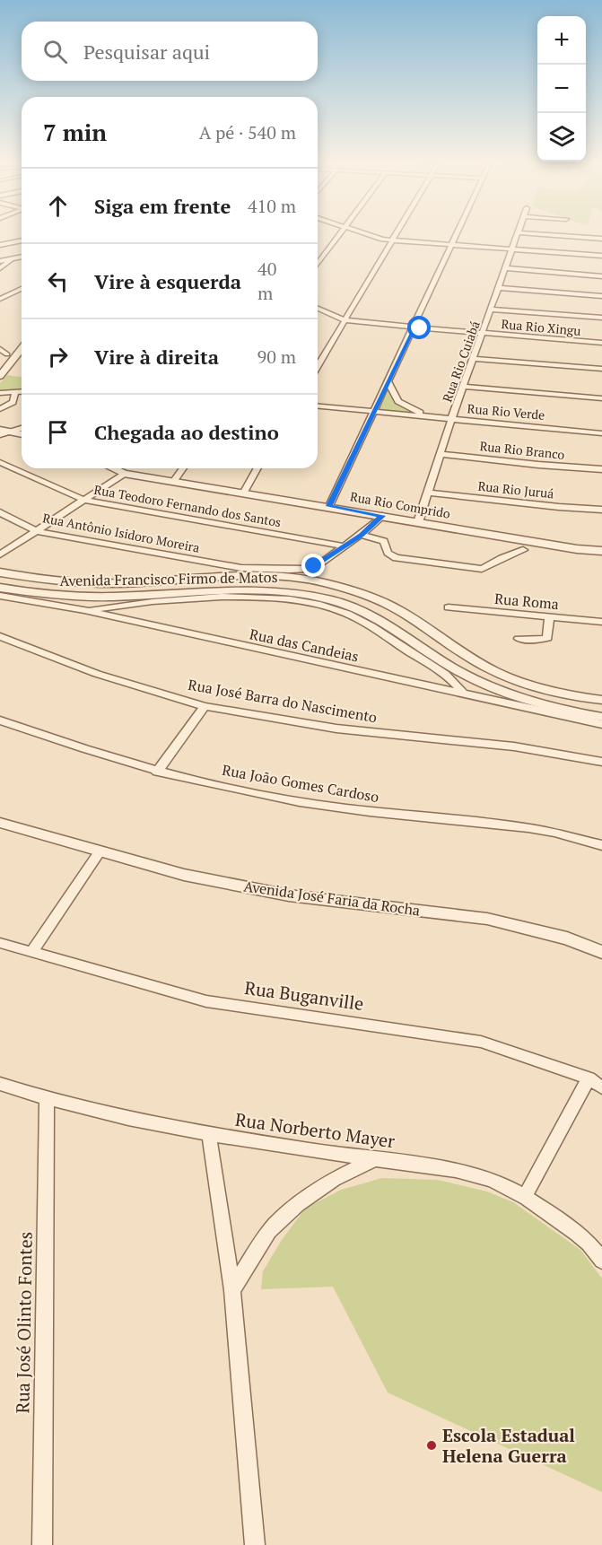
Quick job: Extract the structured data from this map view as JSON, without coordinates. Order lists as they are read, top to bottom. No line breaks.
{"streets":{"street":["Rua Rio Xingu","Rua Rio Cuiabá","Rua Rio Verde","Rua Rio Branco","Rua Rio Juruá","Rua Rio Comprido","Rua Teodoro Fernando dos Santos","Rua Antônio Isidoro Moreira","Avenida Francisco Firmo de Matos","Rua Roma","Rua das Candeias","Rua José Barra do Nascimento","Rua João Gomes Cardoso","Avenida José Faria da Rocha","Rua Buganville","Rua Norberto Mayer","Rua José Olinto Fontes"]},"crossings":[["Rua Rio Xingu","Rua Rio Cuiabá"],["Rua Rio Cuiabá","Rua Rio Verde"],["Rua Rio Cuiabá","Rua Rio Branco"],["Rua Rio Cuiabá","Rua Rio Juruá"],["Rua Rio Cuiabá","Rua Rio Comprido"],["Rua Rio Comprido","Rua Antônio Isidoro Moreira"],["Rua Teodoro Fernando dos Santos","Rua Antônio Isidoro Moreira"],["Rua Norberto Mayer","Rua José Olinto Fontes"]],"places":["Escola Estadual Helena Guerra"],"page":{"map_buttons":["+","−"],"search":"Pesquisar aqui","heading":["7 min","A pé · 540 m"],"list":[["Siga em frente","410 m"],["Vire à esquerda","40 m"],["Vire à direita","90 m"],"Chegada ao destino"]}}
